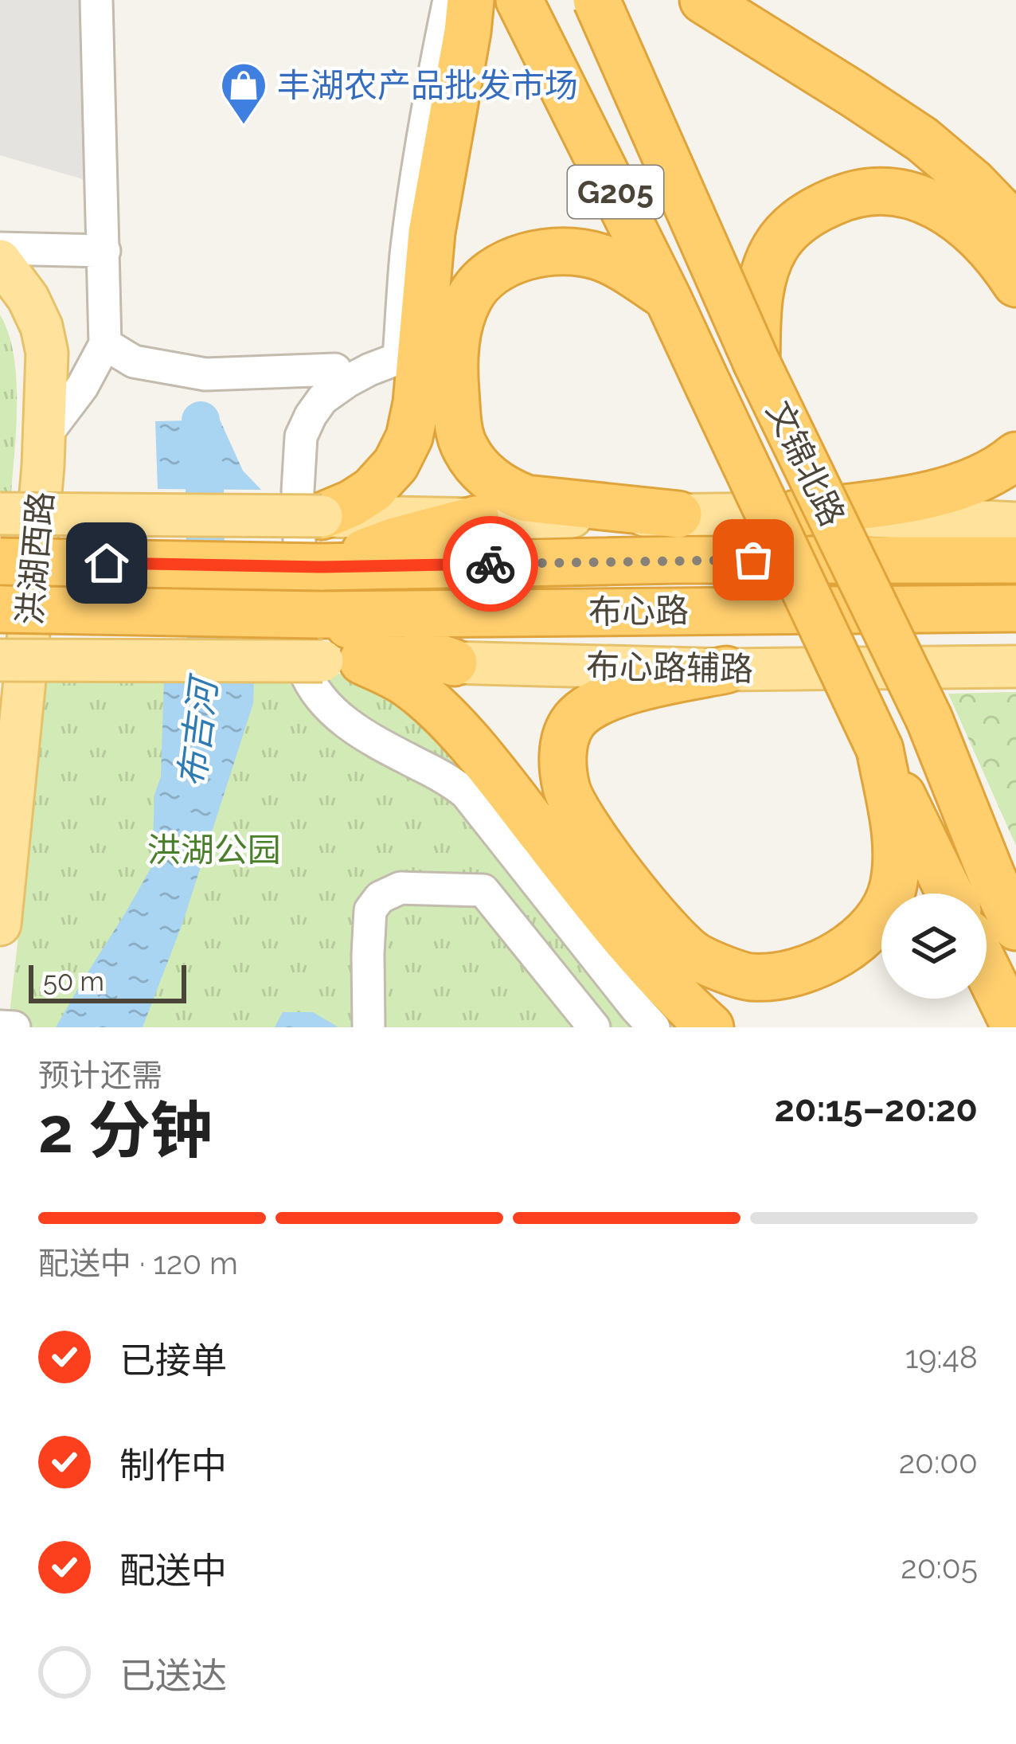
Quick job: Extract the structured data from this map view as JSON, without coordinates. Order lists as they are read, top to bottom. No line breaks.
{"streets":{"highway":["G205","文锦北路","布心路"],"main road":["洪湖西路","布心路辅路"]},"water":["布吉河"],"parks":["洪湖公园"],"places":{"shop":["丰湖农产品批发市场"]},"scale_bar":"50 m","page":{"scale":"50 m","heading":["2 分钟","预计还需","20:15–20:20"],"bar":"配送中 · 120 m","list":[["已接单","19:48"],["制作中","20:00"],["配送中","20:05"],"已送达"]}}
